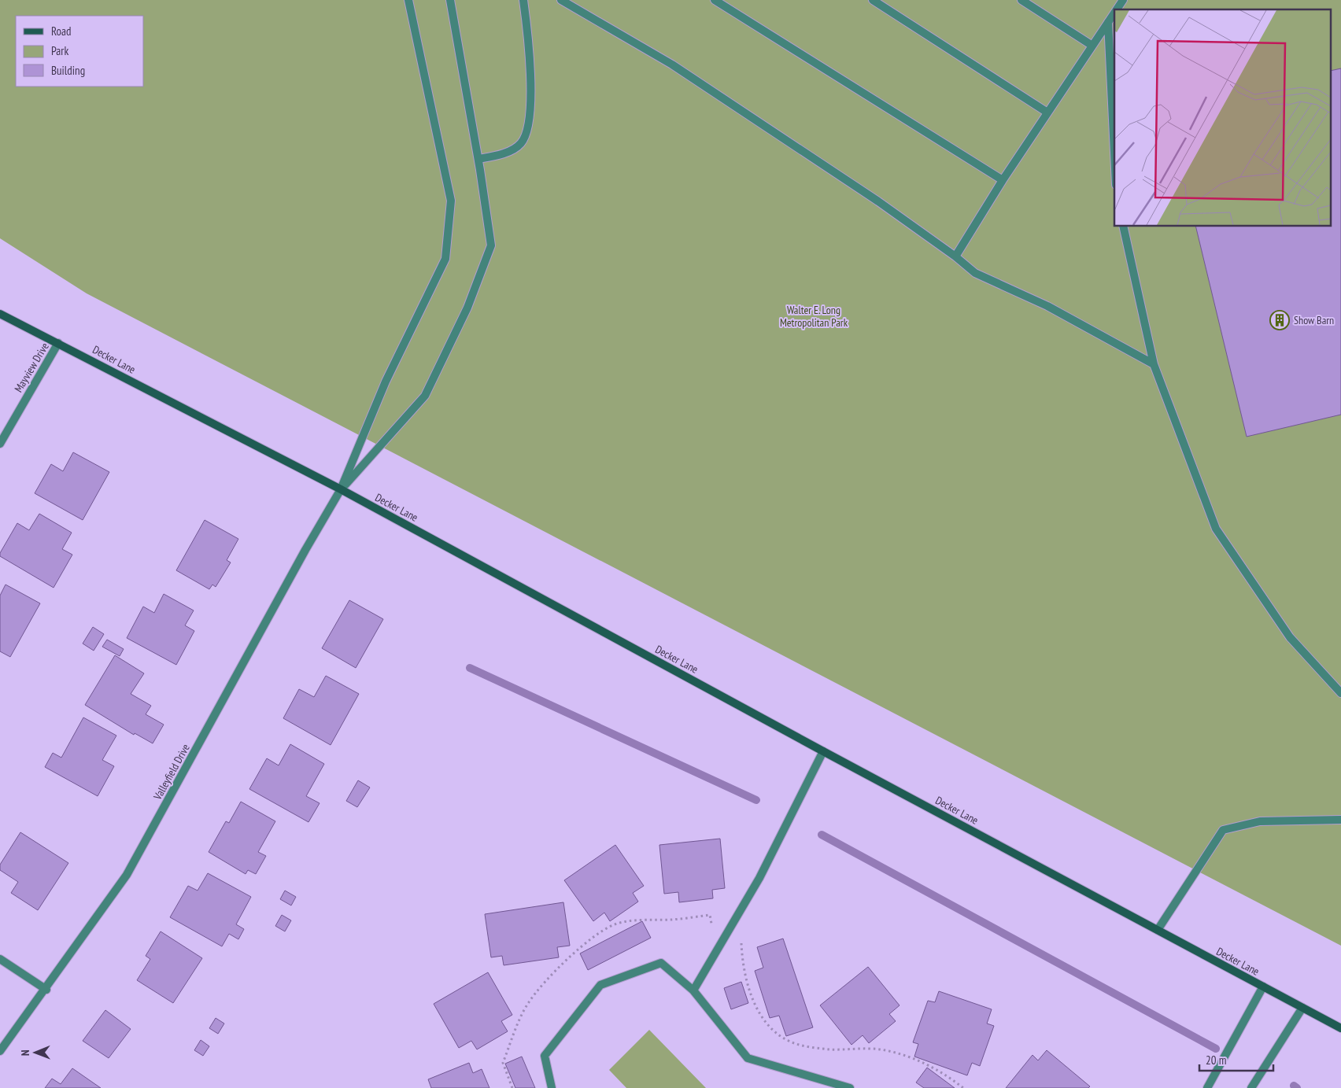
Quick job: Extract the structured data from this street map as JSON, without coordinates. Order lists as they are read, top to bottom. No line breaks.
{"streets":{"main road":["Decker Lane"],"street":["Mayview Drive","Valleyfield Drive"]},"crossings":[["Decker Lane","Mayview Drive"],["Decker Lane","Valleyfield Drive"]],"parks":["Walter E. Long Metropolitan Park"],"places":{"building":["Show Barn"]},"legend":["Road","Park","Building"],"scale_bar":"20 m","north":"left"}
